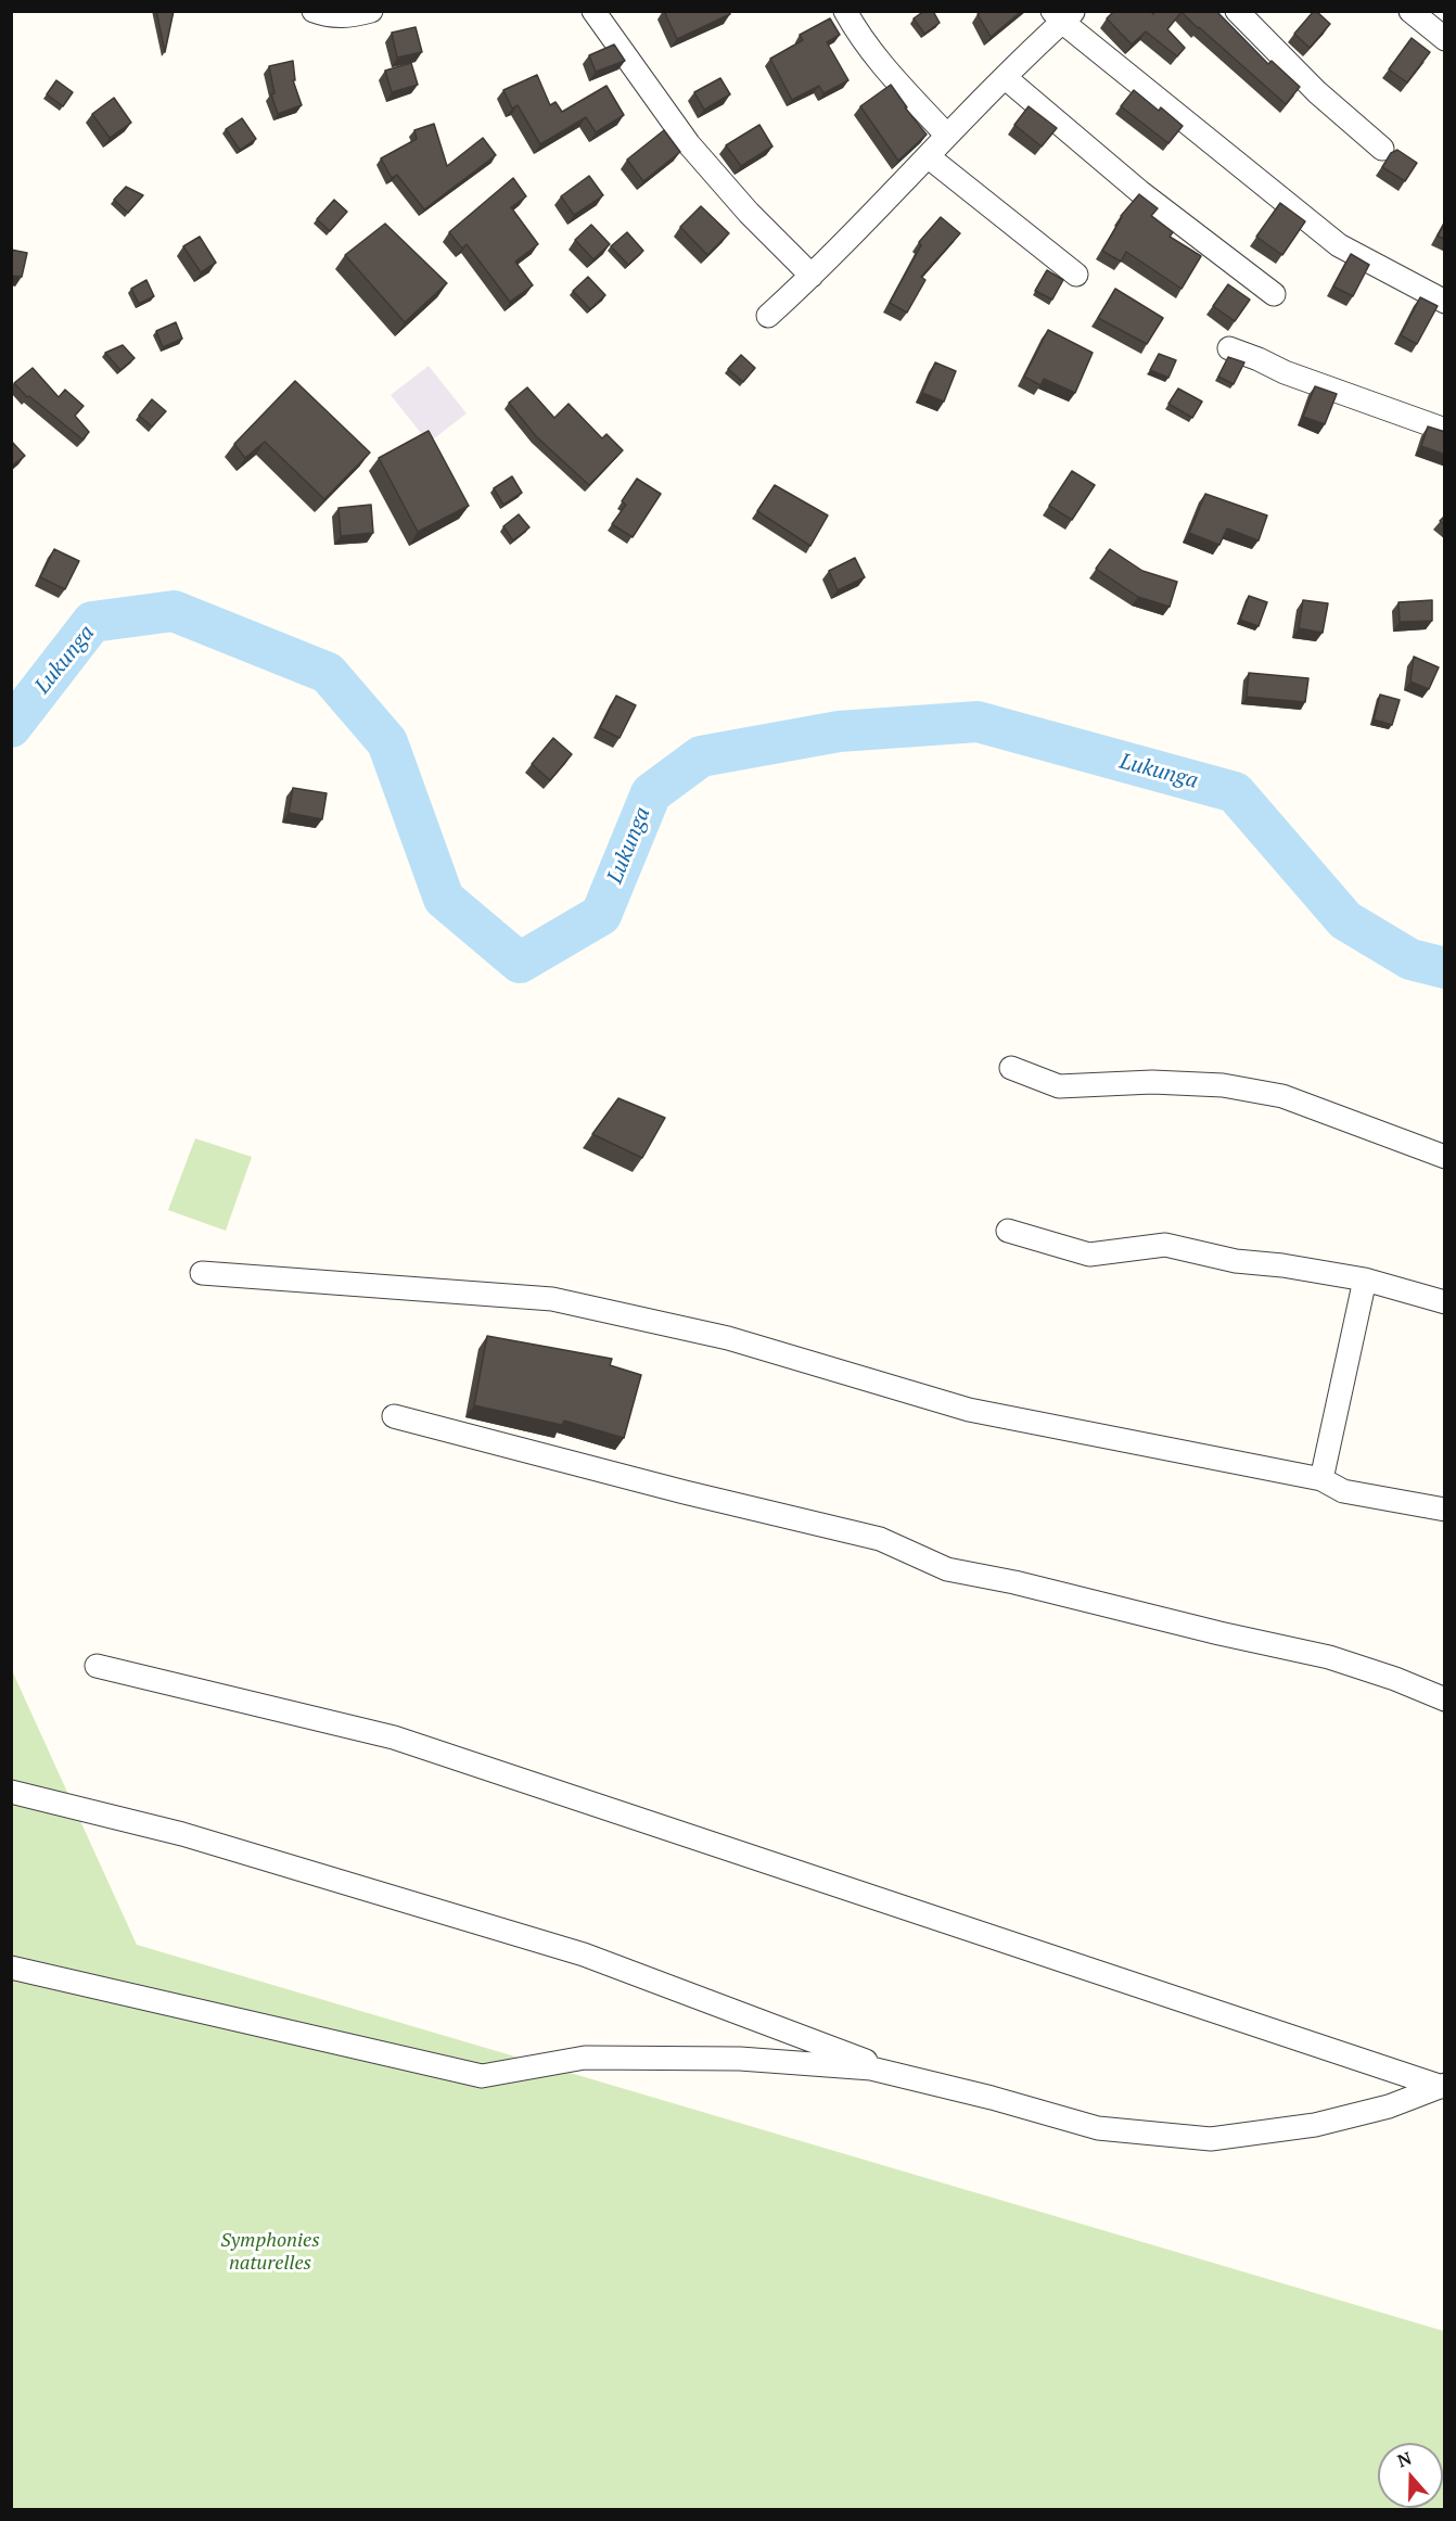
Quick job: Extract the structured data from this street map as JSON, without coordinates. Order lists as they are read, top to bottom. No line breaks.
{"water":["Lukunga"],"parks":["Symphonies naturelles"],"north":"top"}
